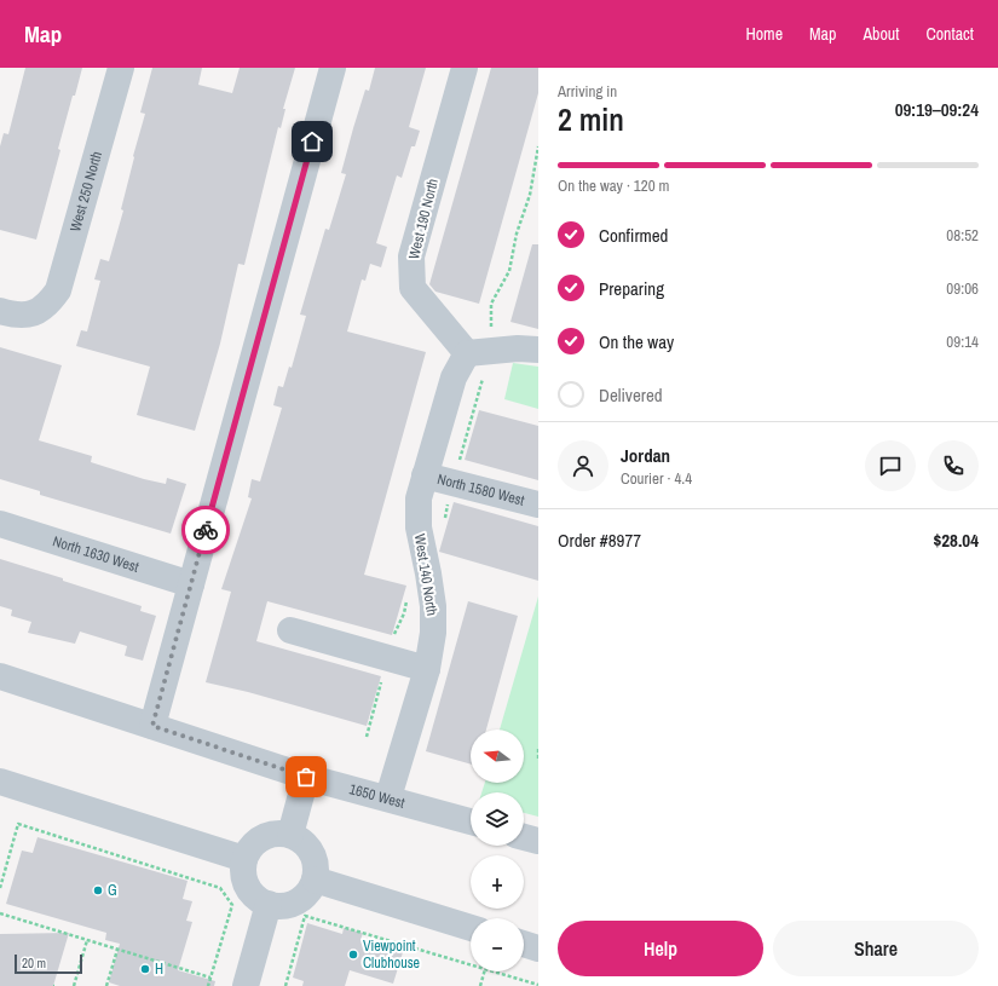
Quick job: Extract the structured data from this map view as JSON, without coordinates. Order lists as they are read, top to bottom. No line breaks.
{"streets":{"street":["West 250 North","West 190 North","North 1580 West","North 1630 West","West 140 North","1650 West"]},"crossings":[["West 190 North","West 140 North"],["North 1580 West","West 140 North"],["West 140 North","1650 West"]],"places":["G","Viewpoint Clubhouse","H"],"scale_bar":"20 m","north":"left","page":{"header":"Map","nav":["Home","Map","About","Contact"],"heading":["2 min","Arriving in","09:19–09:24"],"panel":["Jordan","Courier · 4.4","Order #8977","$28.04"],"bar":"On the way · 120 m","list":[["Confirmed","08:52"],["Preparing","09:06"],["On the way","09:14"],"Delivered"],"map_buttons":["+","−"],"buttons":["Help","Share"],"scale":"20 m"}}
